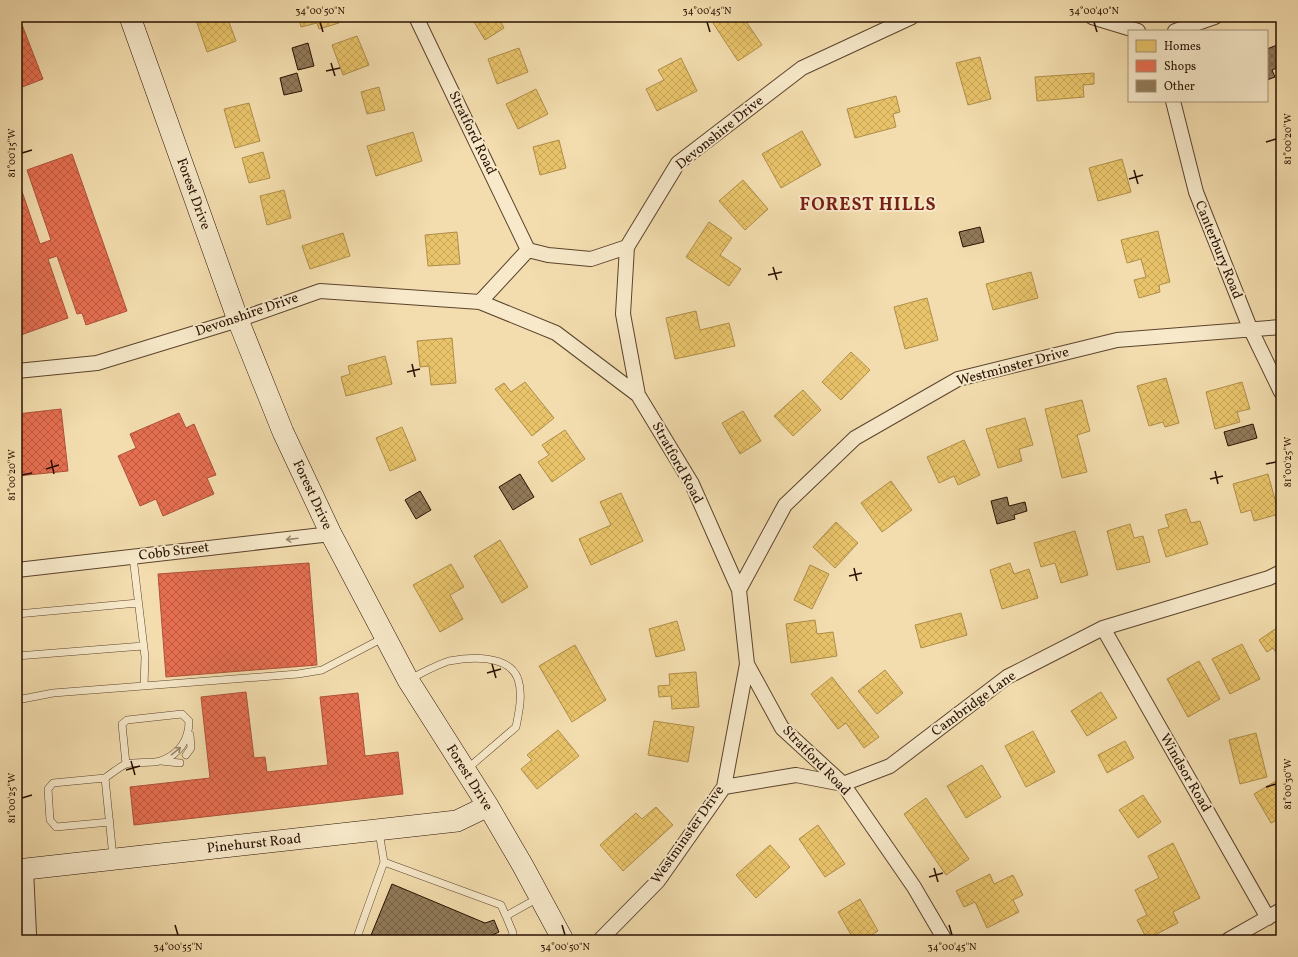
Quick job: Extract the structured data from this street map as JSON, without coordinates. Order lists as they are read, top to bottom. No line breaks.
{"streets":{"main road":["Forest Drive","Pinehurst Road"],"street":["Stratford Road","Devonshire Drive","Canterbury Road","Westminster Drive","Cobb Street","Cambridge Lane","Windsor Road"]},"crossings":[["Stratford Road","Devonshire Drive"],["Stratford Road","Westminster Drive"],["Stratford Road","Cambridge Lane"],["Devonshire Drive","Forest Drive"],["Forest Drive","Cobb Street"],["Forest Drive","Pinehurst Road"],["Canterbury Road","Westminster Drive"],["Cambridge Lane","Windsor Road"]],"one_way":["Cobb Street"],"districts":["FOREST HILLS"],"legend":["Homes","Shops","Other"],"coordinates":["34°00'50\"N","34°00'45\"N","34°00'40\"N","81°00'20\"W","81°00'15\"W","81°00'25\"W","81°00'30\"W","34°00'55\"N"]}
